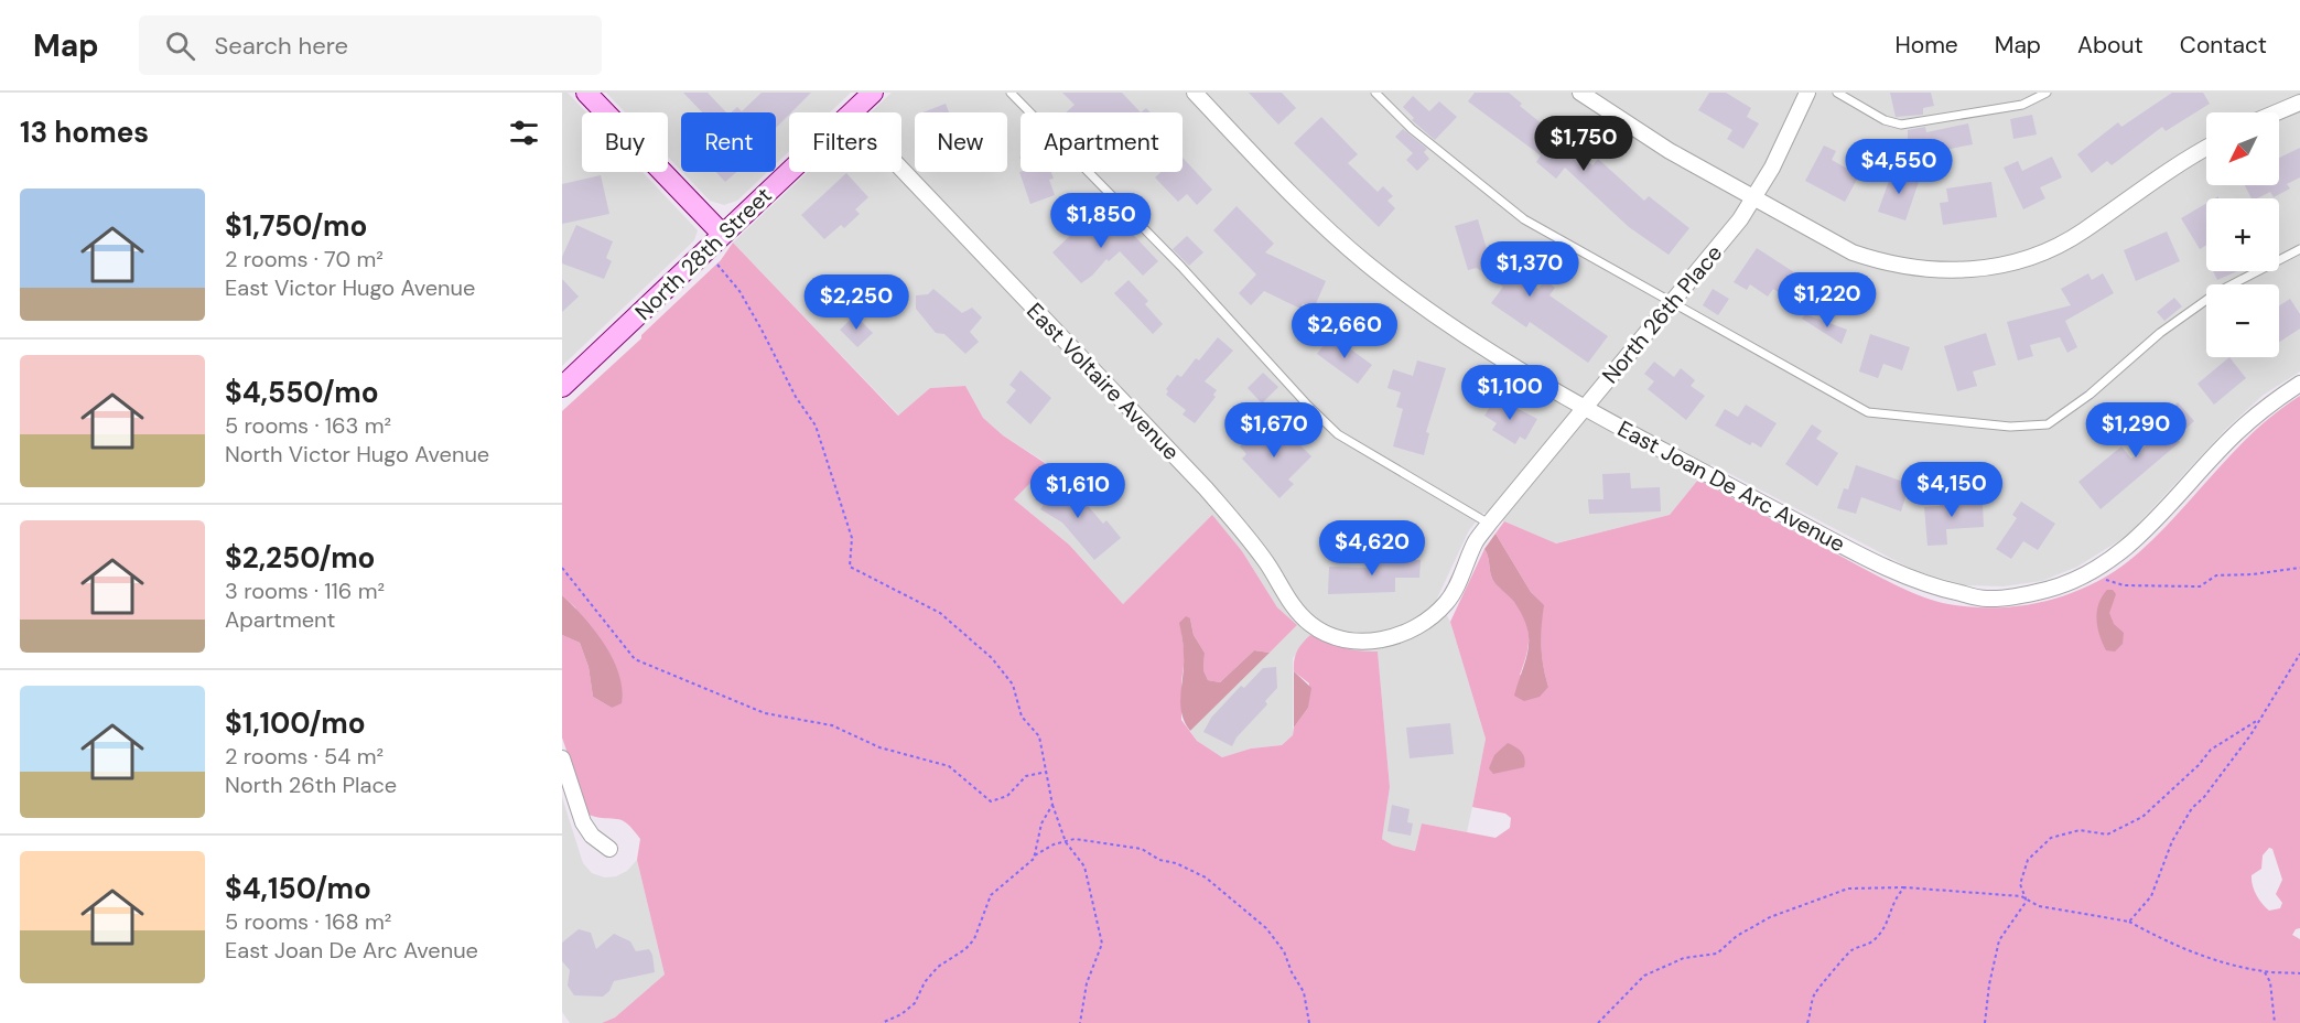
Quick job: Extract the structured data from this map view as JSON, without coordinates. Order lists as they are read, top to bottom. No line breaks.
{"streets":{"street":["North 28th Street","North 26th Place","East Voltaire Avenue","East Joan De Arc Avenue"]},"crossings":[["North 26th Place","East Voltaire Avenue"],["North 26th Place","East Joan De Arc Avenue"]],"north":"bottom left","page":{"header":"Map","search":"Search here","nav":["Home","Map","About","Contact"],"heading":"13 homes","map_buttons":["+","−"],"chip":["Buy","Rent","Filters","New","Apartment"],"price":["$1,750","$4,550","$1,850","$1,370","$1,220","$2,250","$2,660","$1,100","$1,670","$1,290","$4,150","$1,610","$4,620"],"list":[{"name":"$1,750/mo","note":"2 rooms · 70 m² · East Victor Hugo Avenue"},{"name":"$4,550/mo","note":"5 rooms · 163 m² · North Victor Hugo Avenue"},{"name":"$2,250/mo","note":"3 rooms · 116 m² · Apartment"},{"name":"$1,100/mo","note":"2 rooms · 54 m² · North 26th Place"},{"name":"$4,150/mo","note":"5 rooms · 168 m² · East Joan De Arc Avenue"}]}}
